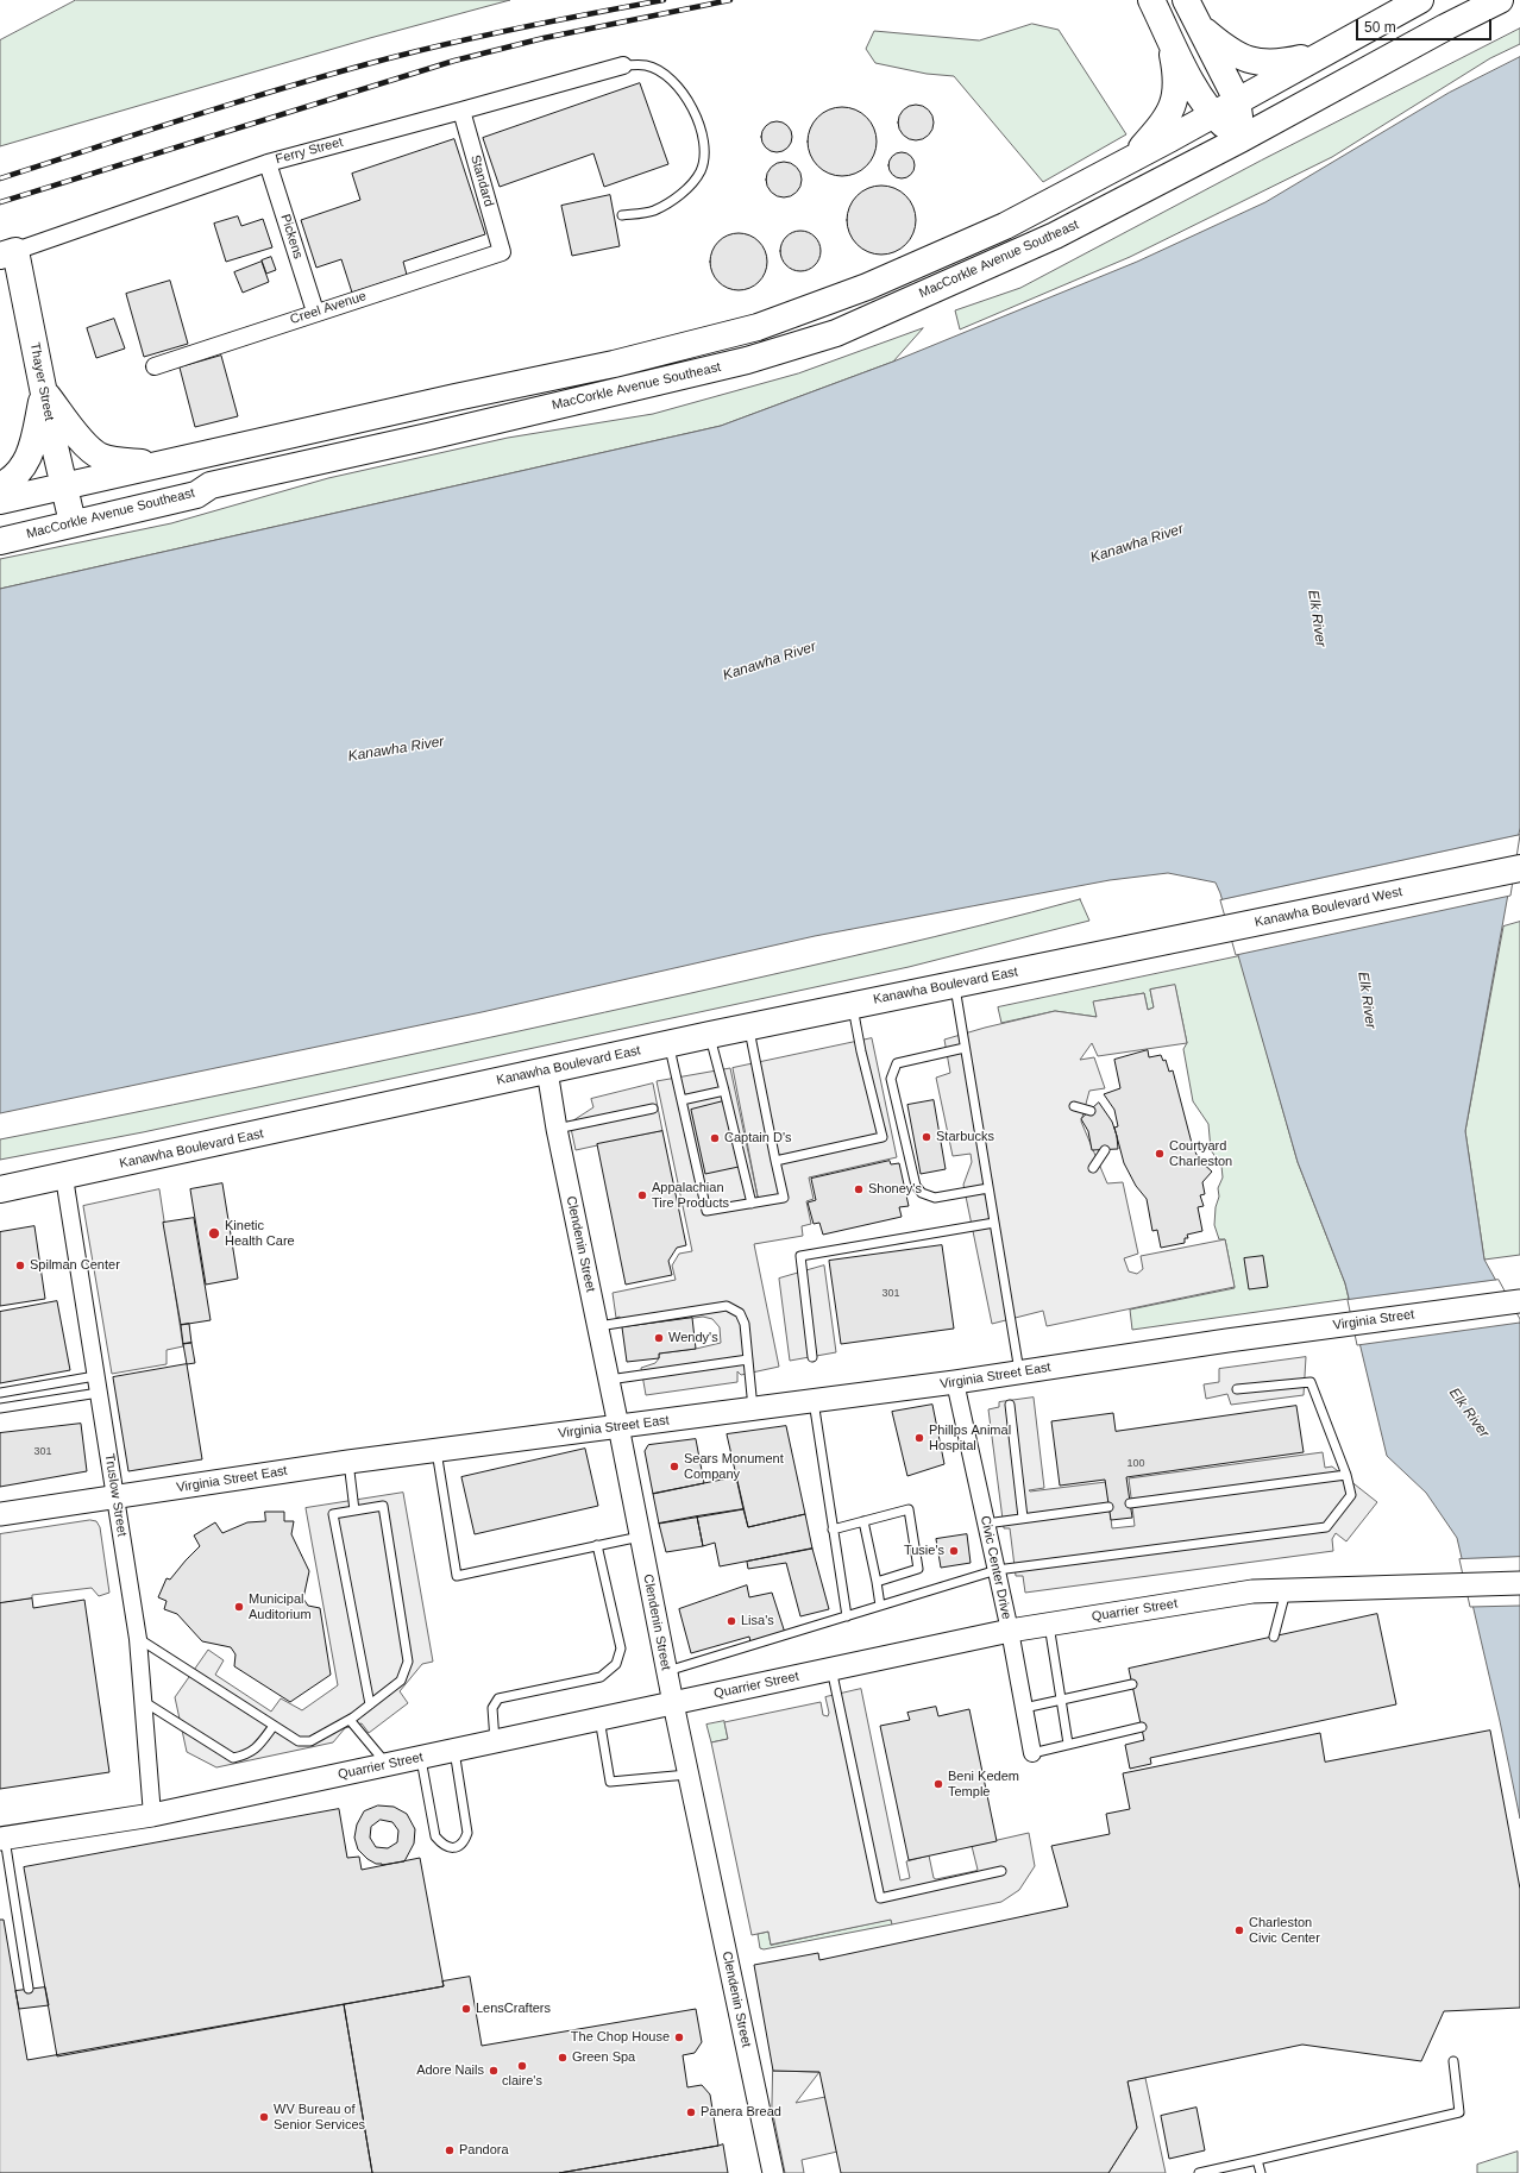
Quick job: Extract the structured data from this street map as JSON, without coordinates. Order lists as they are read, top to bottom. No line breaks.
{"streets":{"main road":["MacCorkle Avenue Southeast","Thayer Street","Kanawha Boulevard West","Kanawha Boulevard East","Virginia Street","Virginia Street East","Quarrier Street"],"street":["Ferry Street","Standard","Pickens","Creel Avenue","Clendenin Street","Truslow Street","Civic Center Drive"]},"crossings":[["Ferry Street","Standard"],["Ferry Street","Pickens"],["Ferry Street","Thayer Street"],["Standard","Creel Avenue"],["Pickens","Creel Avenue"],["MacCorkle Avenue Southeast","Thayer Street"],["Kanawha Boulevard West","Kanawha Boulevard East"],["Kanawha Boulevard East","Clendenin Street"],["Kanawha Boulevard East","Truslow Street"],["Clendenin Street","Virginia Street East"],["Clendenin Street","Quarrier Street"],["Virginia Street","Virginia Street East"],["Virginia Street East","Truslow Street"],["Virginia Street East","Civic Center Drive"],["Truslow Street","Quarrier Street"],["Civic Center Drive","Quarrier Street"]],"water":["Kanawha River","Elk River"],"places":["Starbucks","Captain D's","Courtyard Charleston","Shoney's","Appalachian Tire Products","Kinetic Health Care","Spilman Center","Wendy's","Phillps Animal Hospital","Sears Monument Company","Tusie's","Municipal Auditorium","Lisa's","Beni Kedem Temple","Charleston Civic Center","LensCrafters","The Chop House","Green Spa","claire's","Adore Nails","Panera Bread","WV Bureau of Senior Services","Pandora"],"house_numbers":["301","301","100"],"scale_bar":"50 m"}
